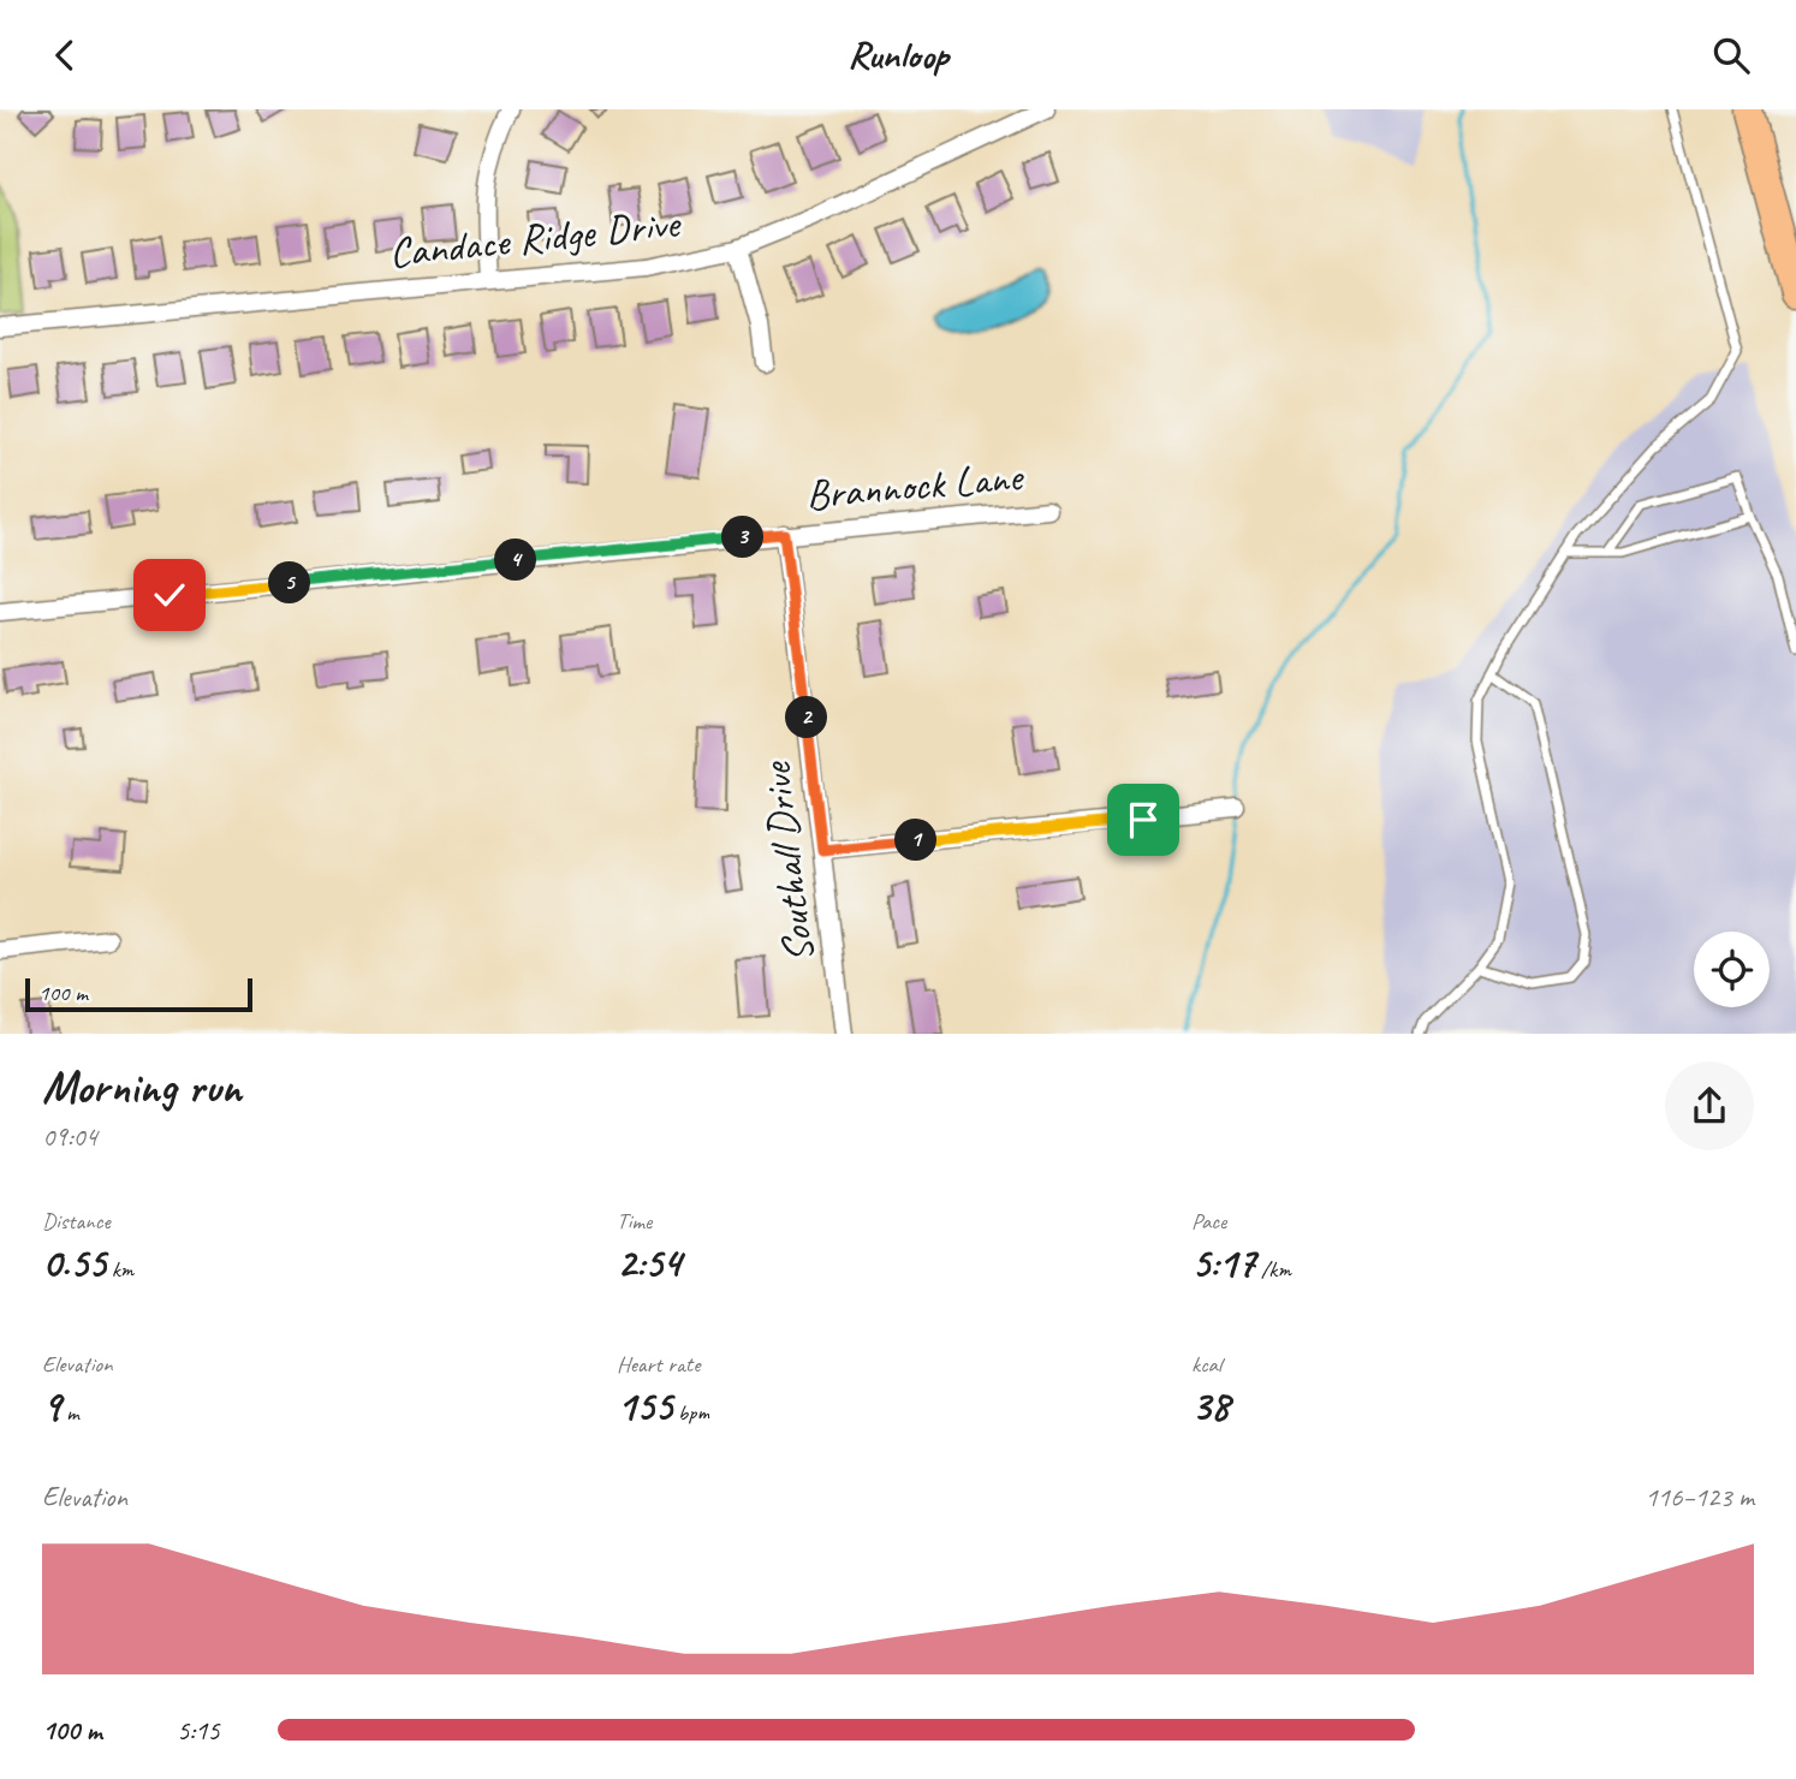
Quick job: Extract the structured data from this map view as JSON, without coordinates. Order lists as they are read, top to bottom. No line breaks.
{"streets":{"street":["Candace Ridge Drive","Brannock Lane","Southall Drive"]},"crossings":[["Brannock Lane","Southall Drive"]],"scale_bar":"100 m","page":{"header":"Runloop","pins":["3","4","5","2","1"],"scale":"100 m","heading":["Morning run","09:04"],"stats":[["Distance","0.55 km"],["Time","2:54"],["Pace","5:17 /km"],["Elevation","9 m"],["Heart rate","155 bpm"],["kcal","38"]],"chart":["Elevation","116–123 m"],"list":[{"name":"100 m","note":"5:15"}]}}
